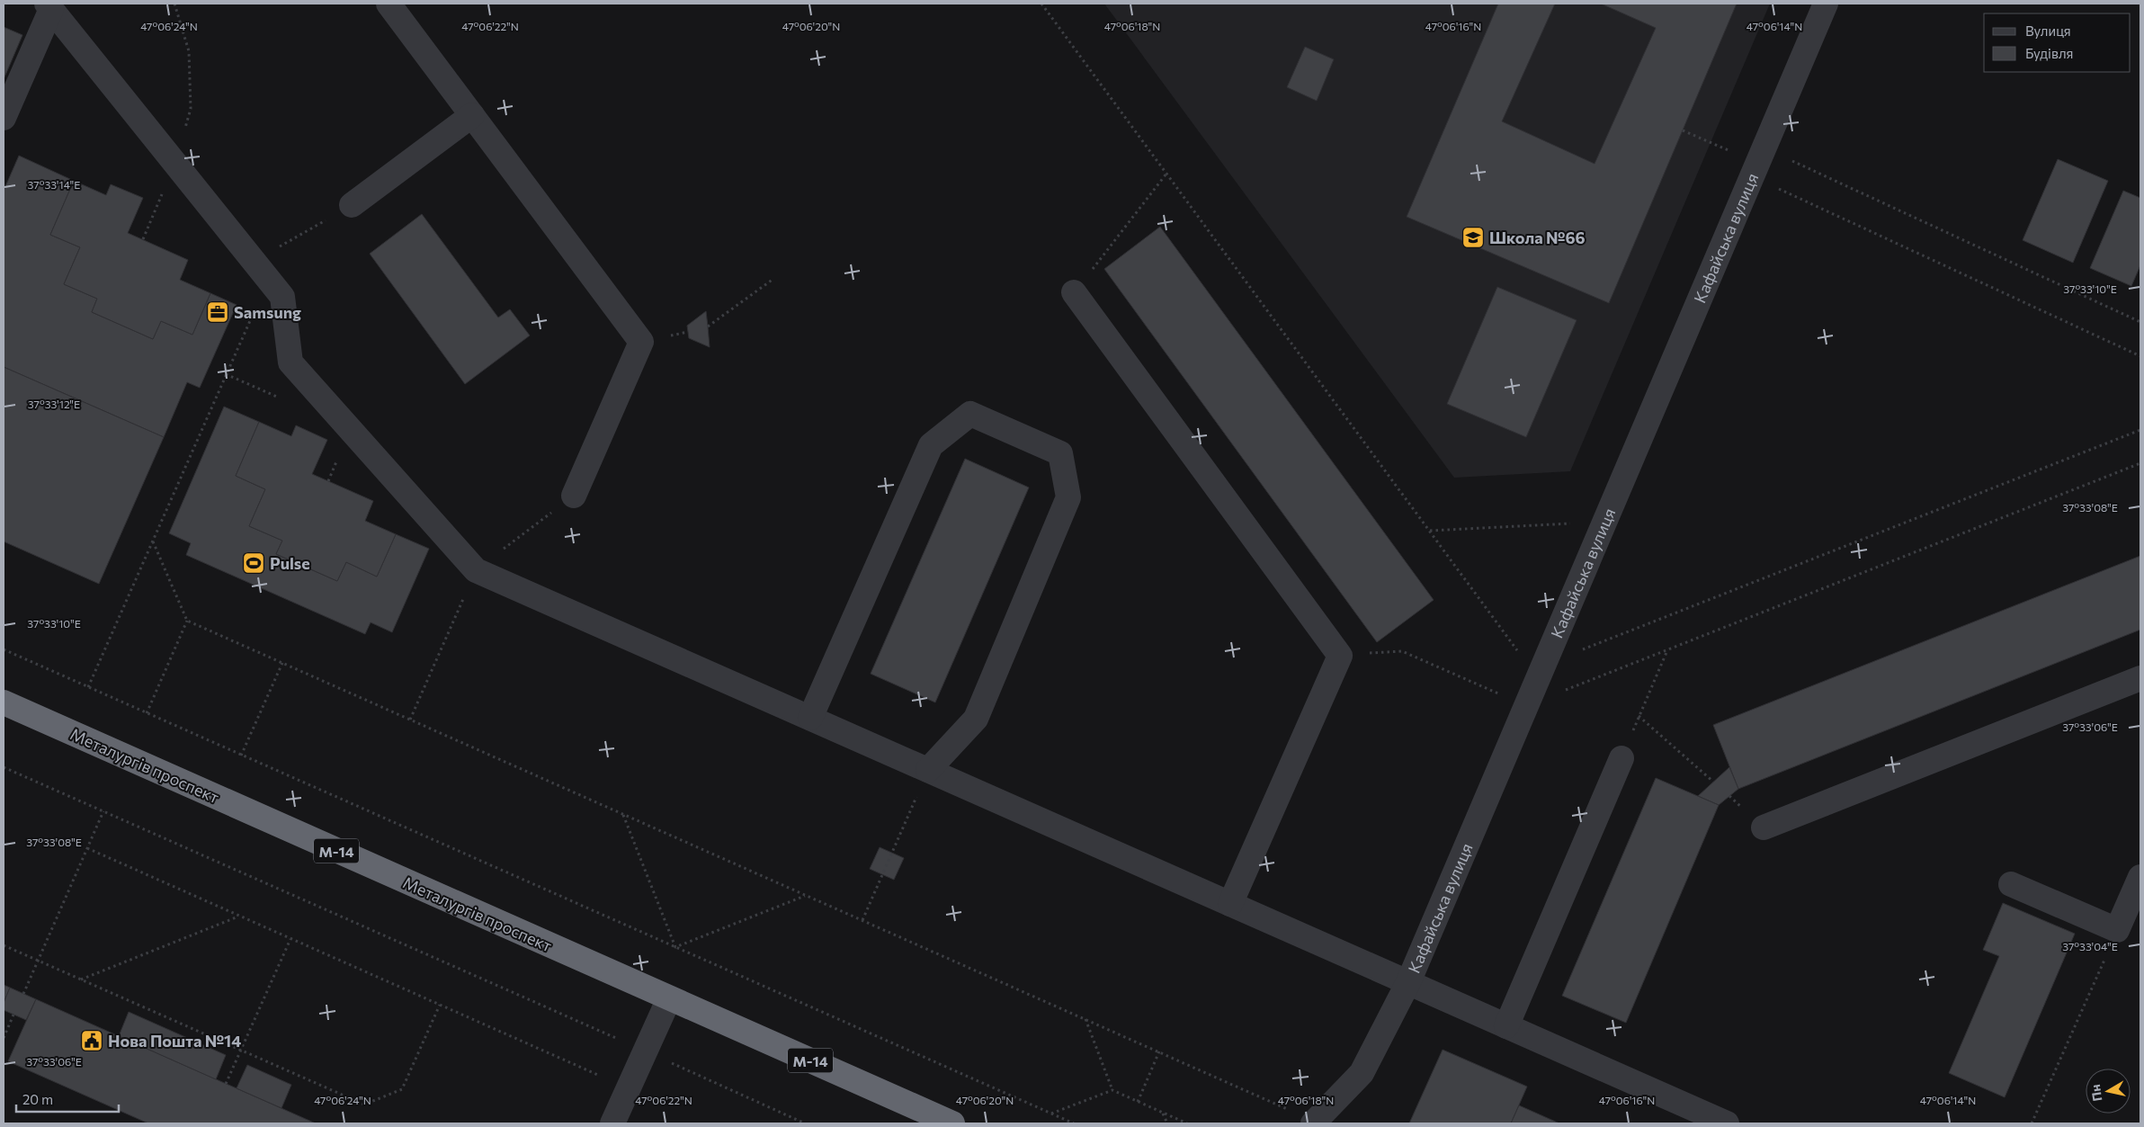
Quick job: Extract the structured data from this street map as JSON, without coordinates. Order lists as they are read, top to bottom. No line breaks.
{"streets":{"highway":["Металургів проспект","М-14"],"street":["Кафайська вулиця"]},"places":{"school or university":["Школа №66"],"office":["Samsung"],"sports":["Pulse"],"public building":["Нова Пошта №14"]},"legend":["Вулиця","Будівля"],"scale_bar":"20 m","north":"left","coordinates":["47°06'24\"N","47°06'22\"N","47°06'20\"N","47°06'18\"N","47°06'16\"N","47°06'14\"N","37°33'14\"E","37°33'10\"E","37°33'12\"E","37°33'08\"E","37°33'06\"E","37°33'04\"E"]}
